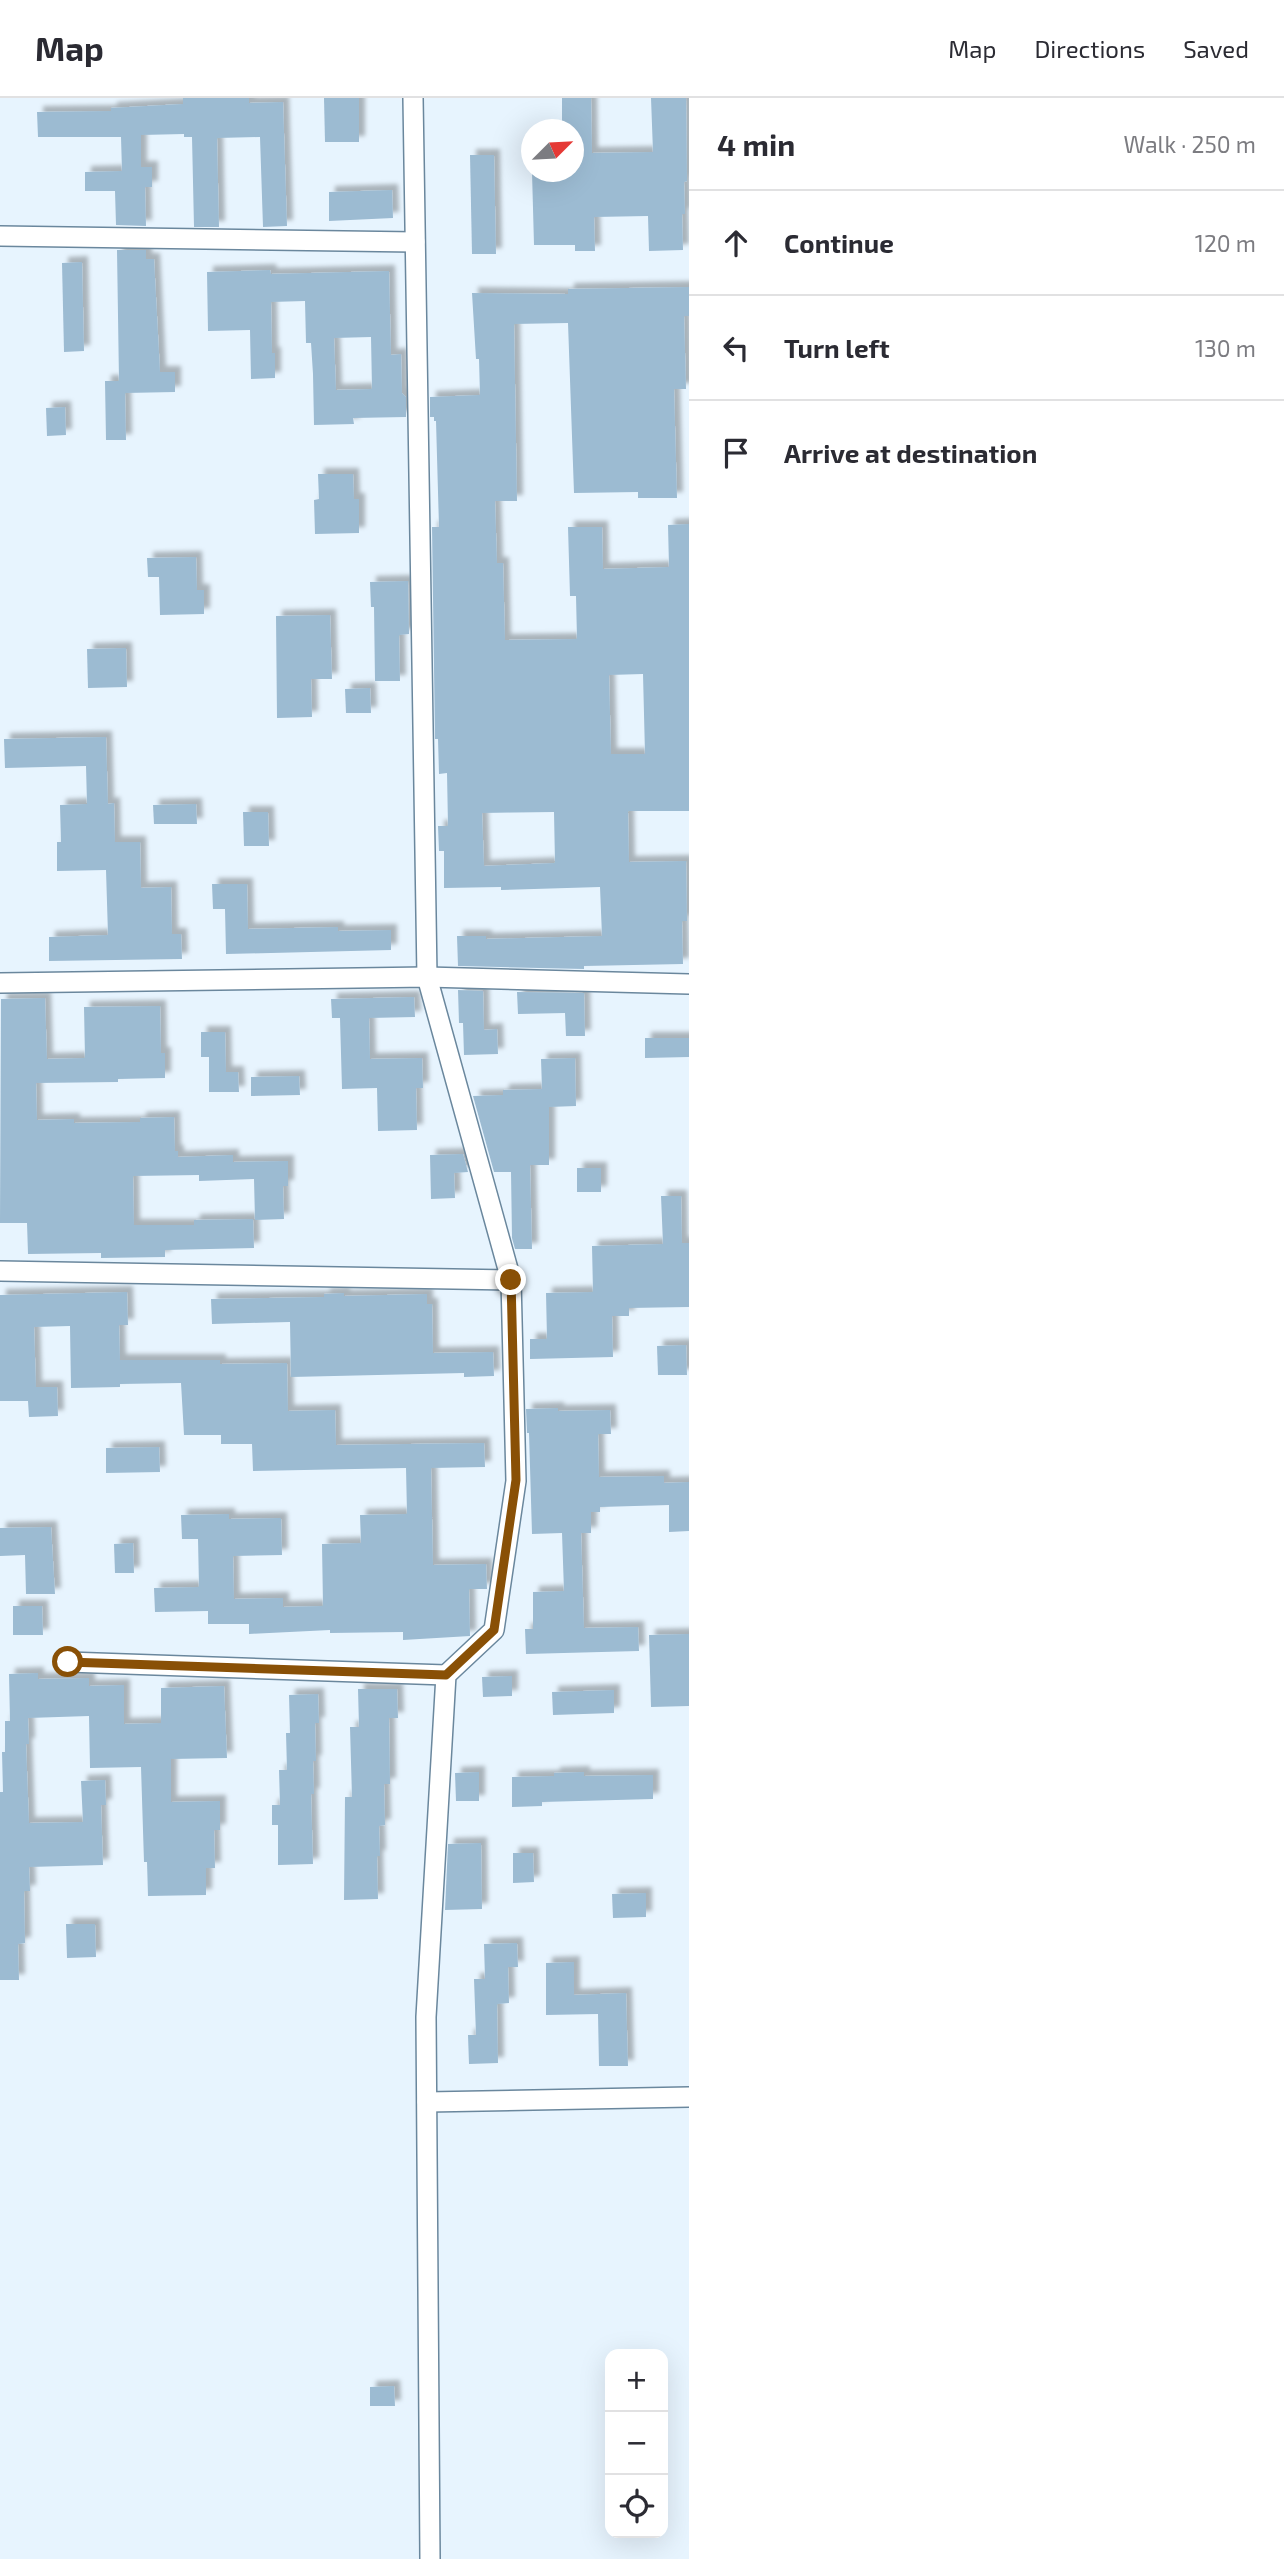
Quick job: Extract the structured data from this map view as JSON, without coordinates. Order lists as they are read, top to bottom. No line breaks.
{"north":"top right","page":{"header":"Map","nav":["Map","Directions","Saved"],"heading":["4 min","Walk · 250 m"],"list":[["Continue","120 m"],["Turn left","130 m"],"Arrive at destination"],"map_buttons":["+","−"]}}
